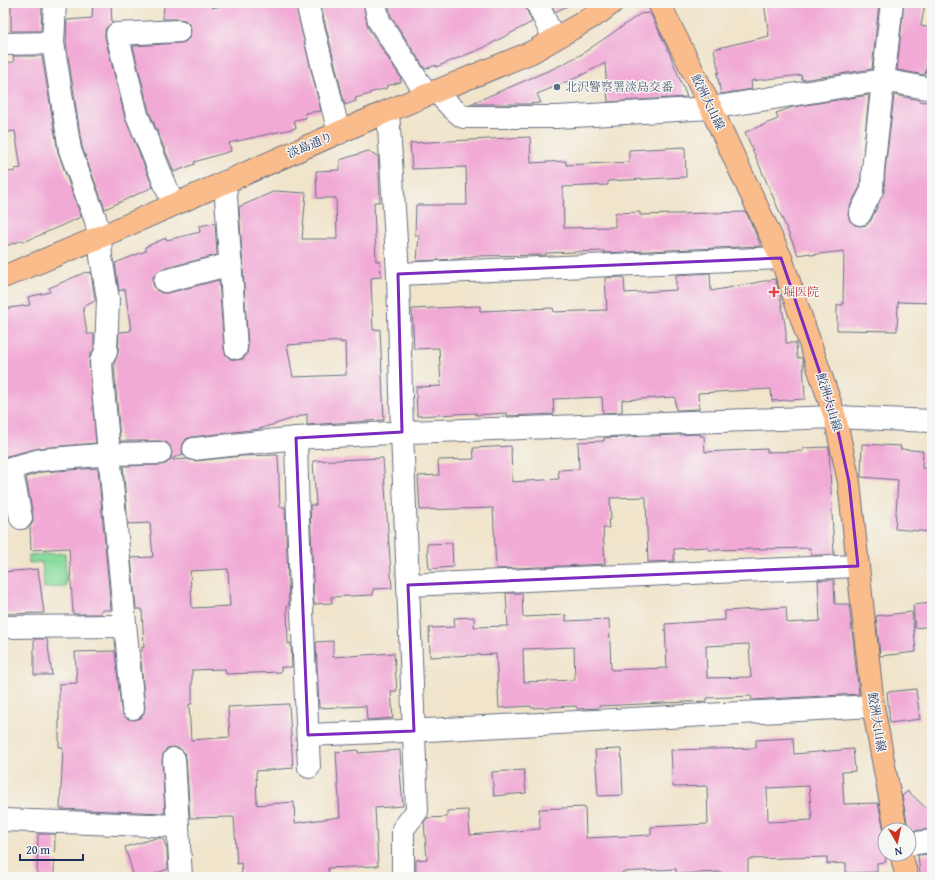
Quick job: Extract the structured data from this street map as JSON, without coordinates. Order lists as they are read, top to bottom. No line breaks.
{"streets":{"main road":["鮫洲大山線","淡島通り"]},"places":{"other":["北沢警察署淡島交番"],"health":["堀医院"]},"scale_bar":"20 m","north":"bottom"}
